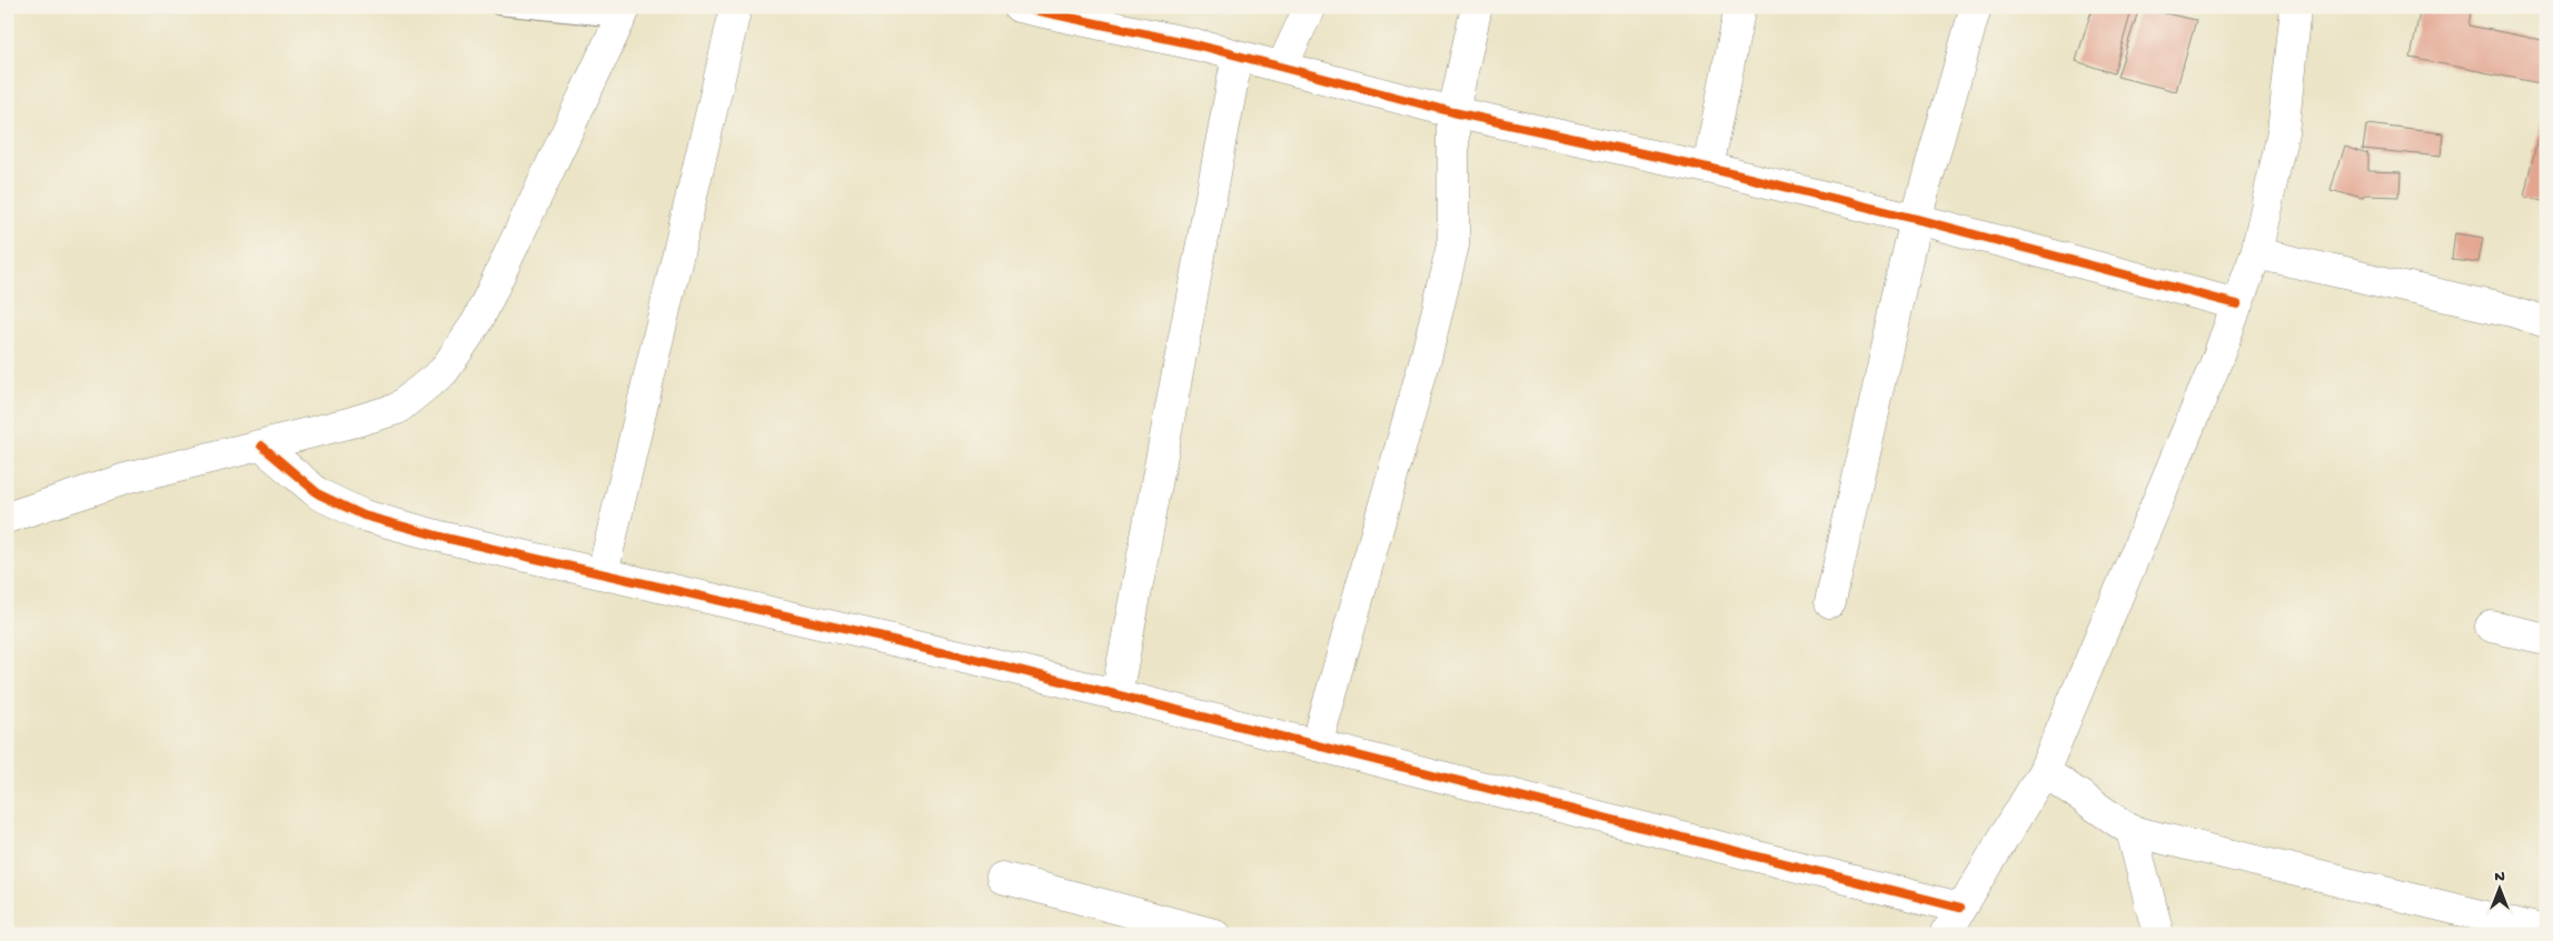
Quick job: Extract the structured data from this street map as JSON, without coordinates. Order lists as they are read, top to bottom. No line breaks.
{"north":"top"}
